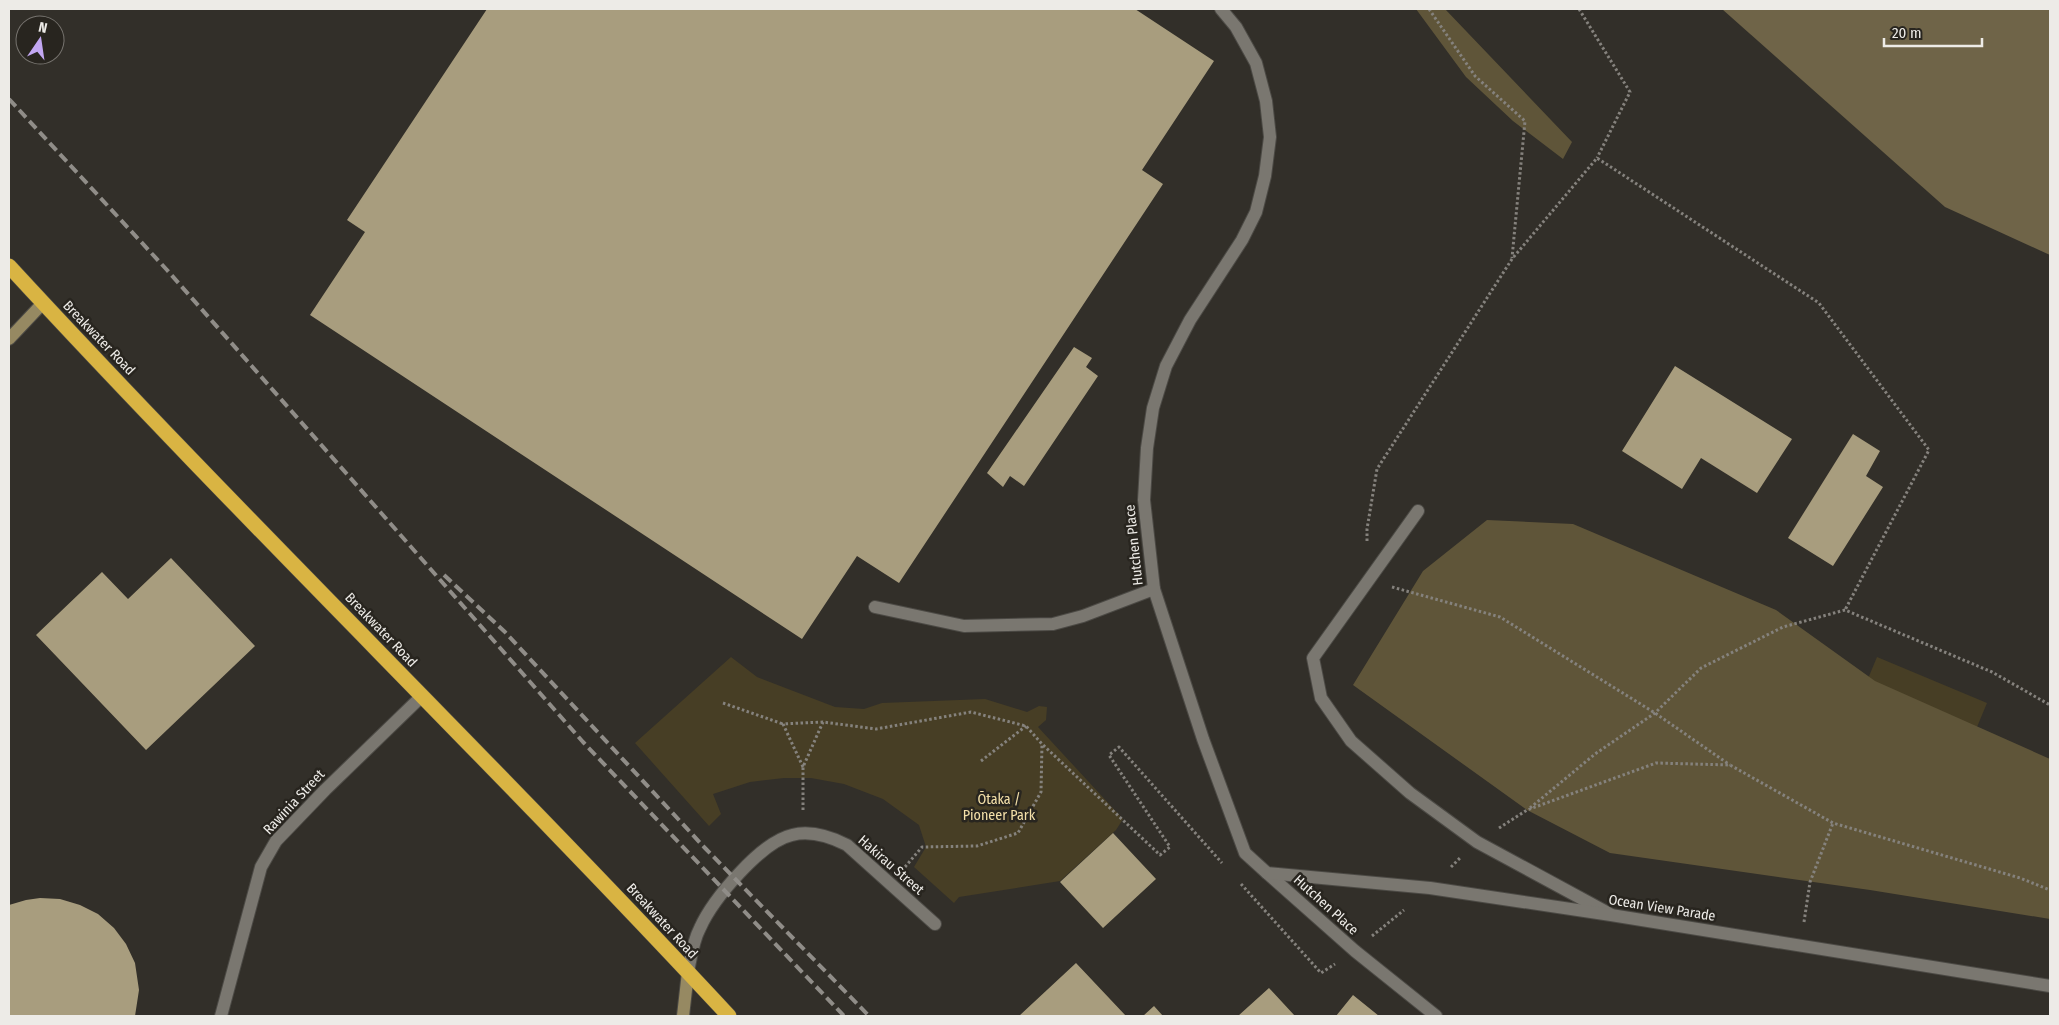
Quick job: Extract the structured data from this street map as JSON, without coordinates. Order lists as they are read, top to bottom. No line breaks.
{"streets":{"highway":["Breakwater Road"],"street":["Hutchen Place","Rawinia Street","Hakirau Street","Ocean View Parade"]},"crossings":[["Breakwater Road","Rawinia Street"],["Breakwater Road","Hakirau Street"],["Hutchen Place","Ocean View Parade"]],"parks":["Ōtaka / Pioneer Park"],"scale_bar":"20 m","north":"top"}
